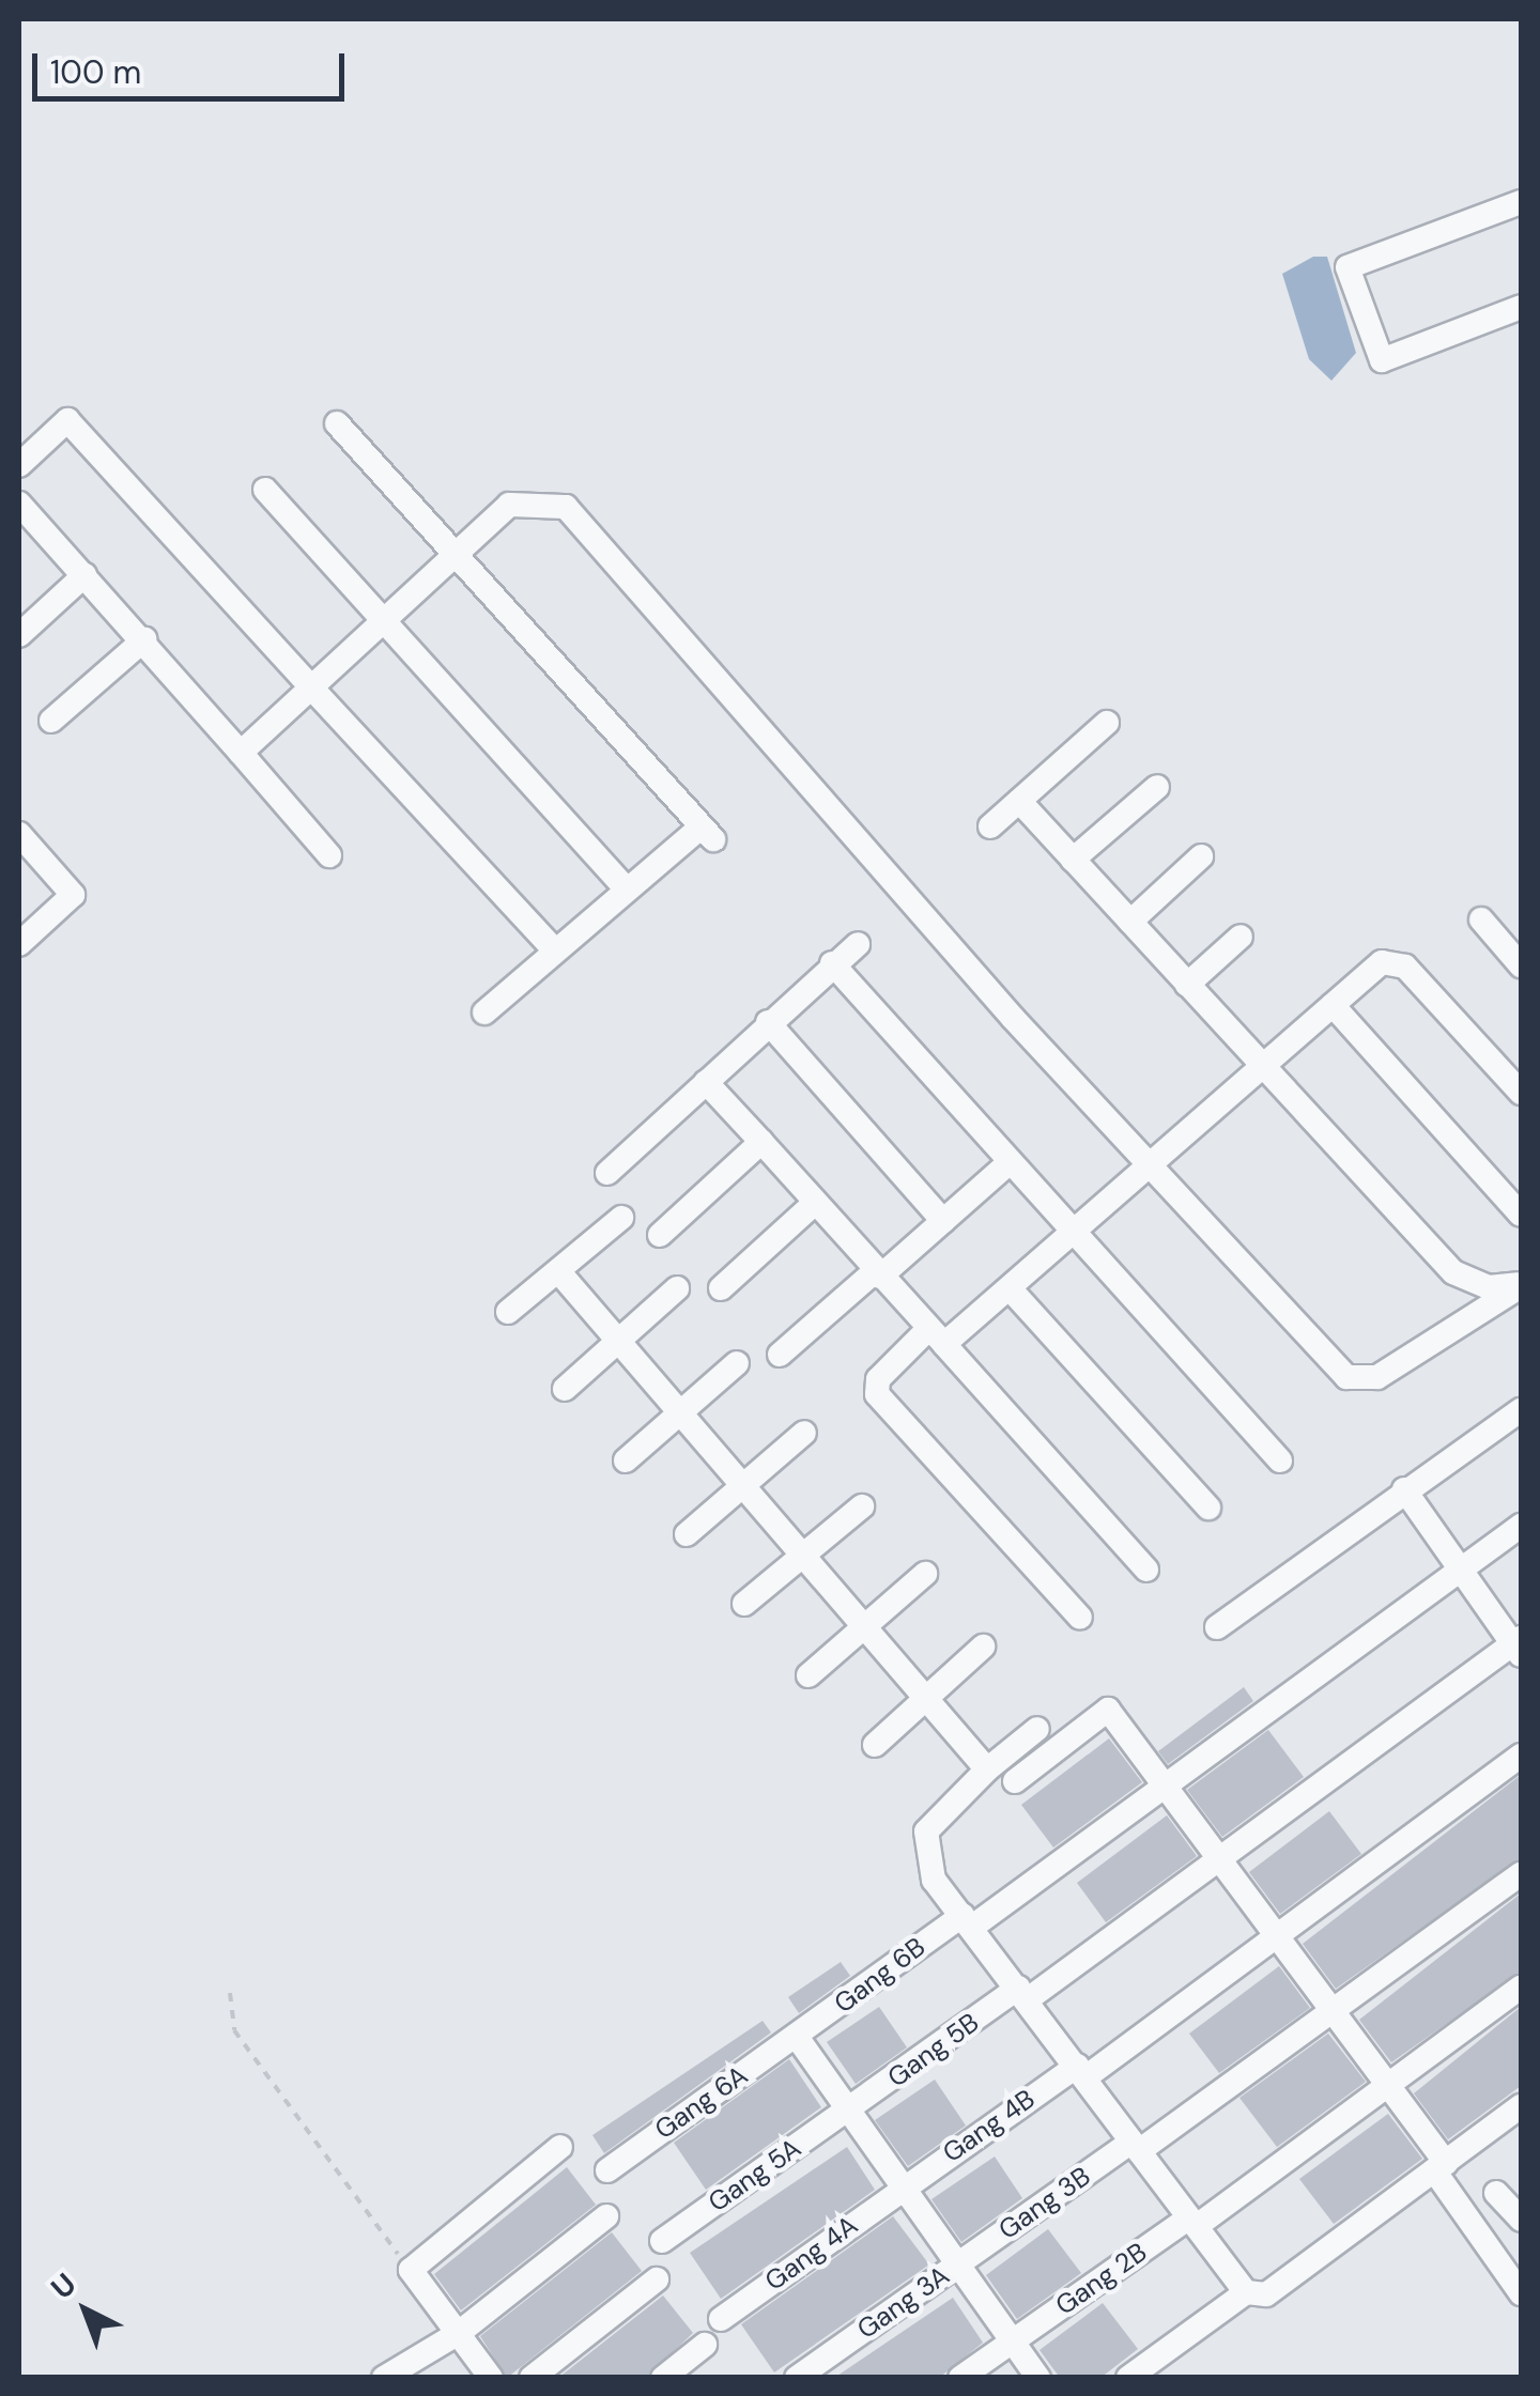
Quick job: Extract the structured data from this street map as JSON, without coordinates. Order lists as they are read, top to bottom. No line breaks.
{"streets":{"street":["Gang 6B","Gang 5B","Gang 6A","Gang 4B","Gang 5A","Gang 3B","Gang 4A","Gang 2B","Gang 3A"]},"crossings":[["Gang 6B","Gang 6A"],["Gang 5B","Gang 5A"],["Gang 4B","Gang 4A"],["Gang 3B","Gang 3A"]],"scale_bar":"100 m","north":"top left"}
